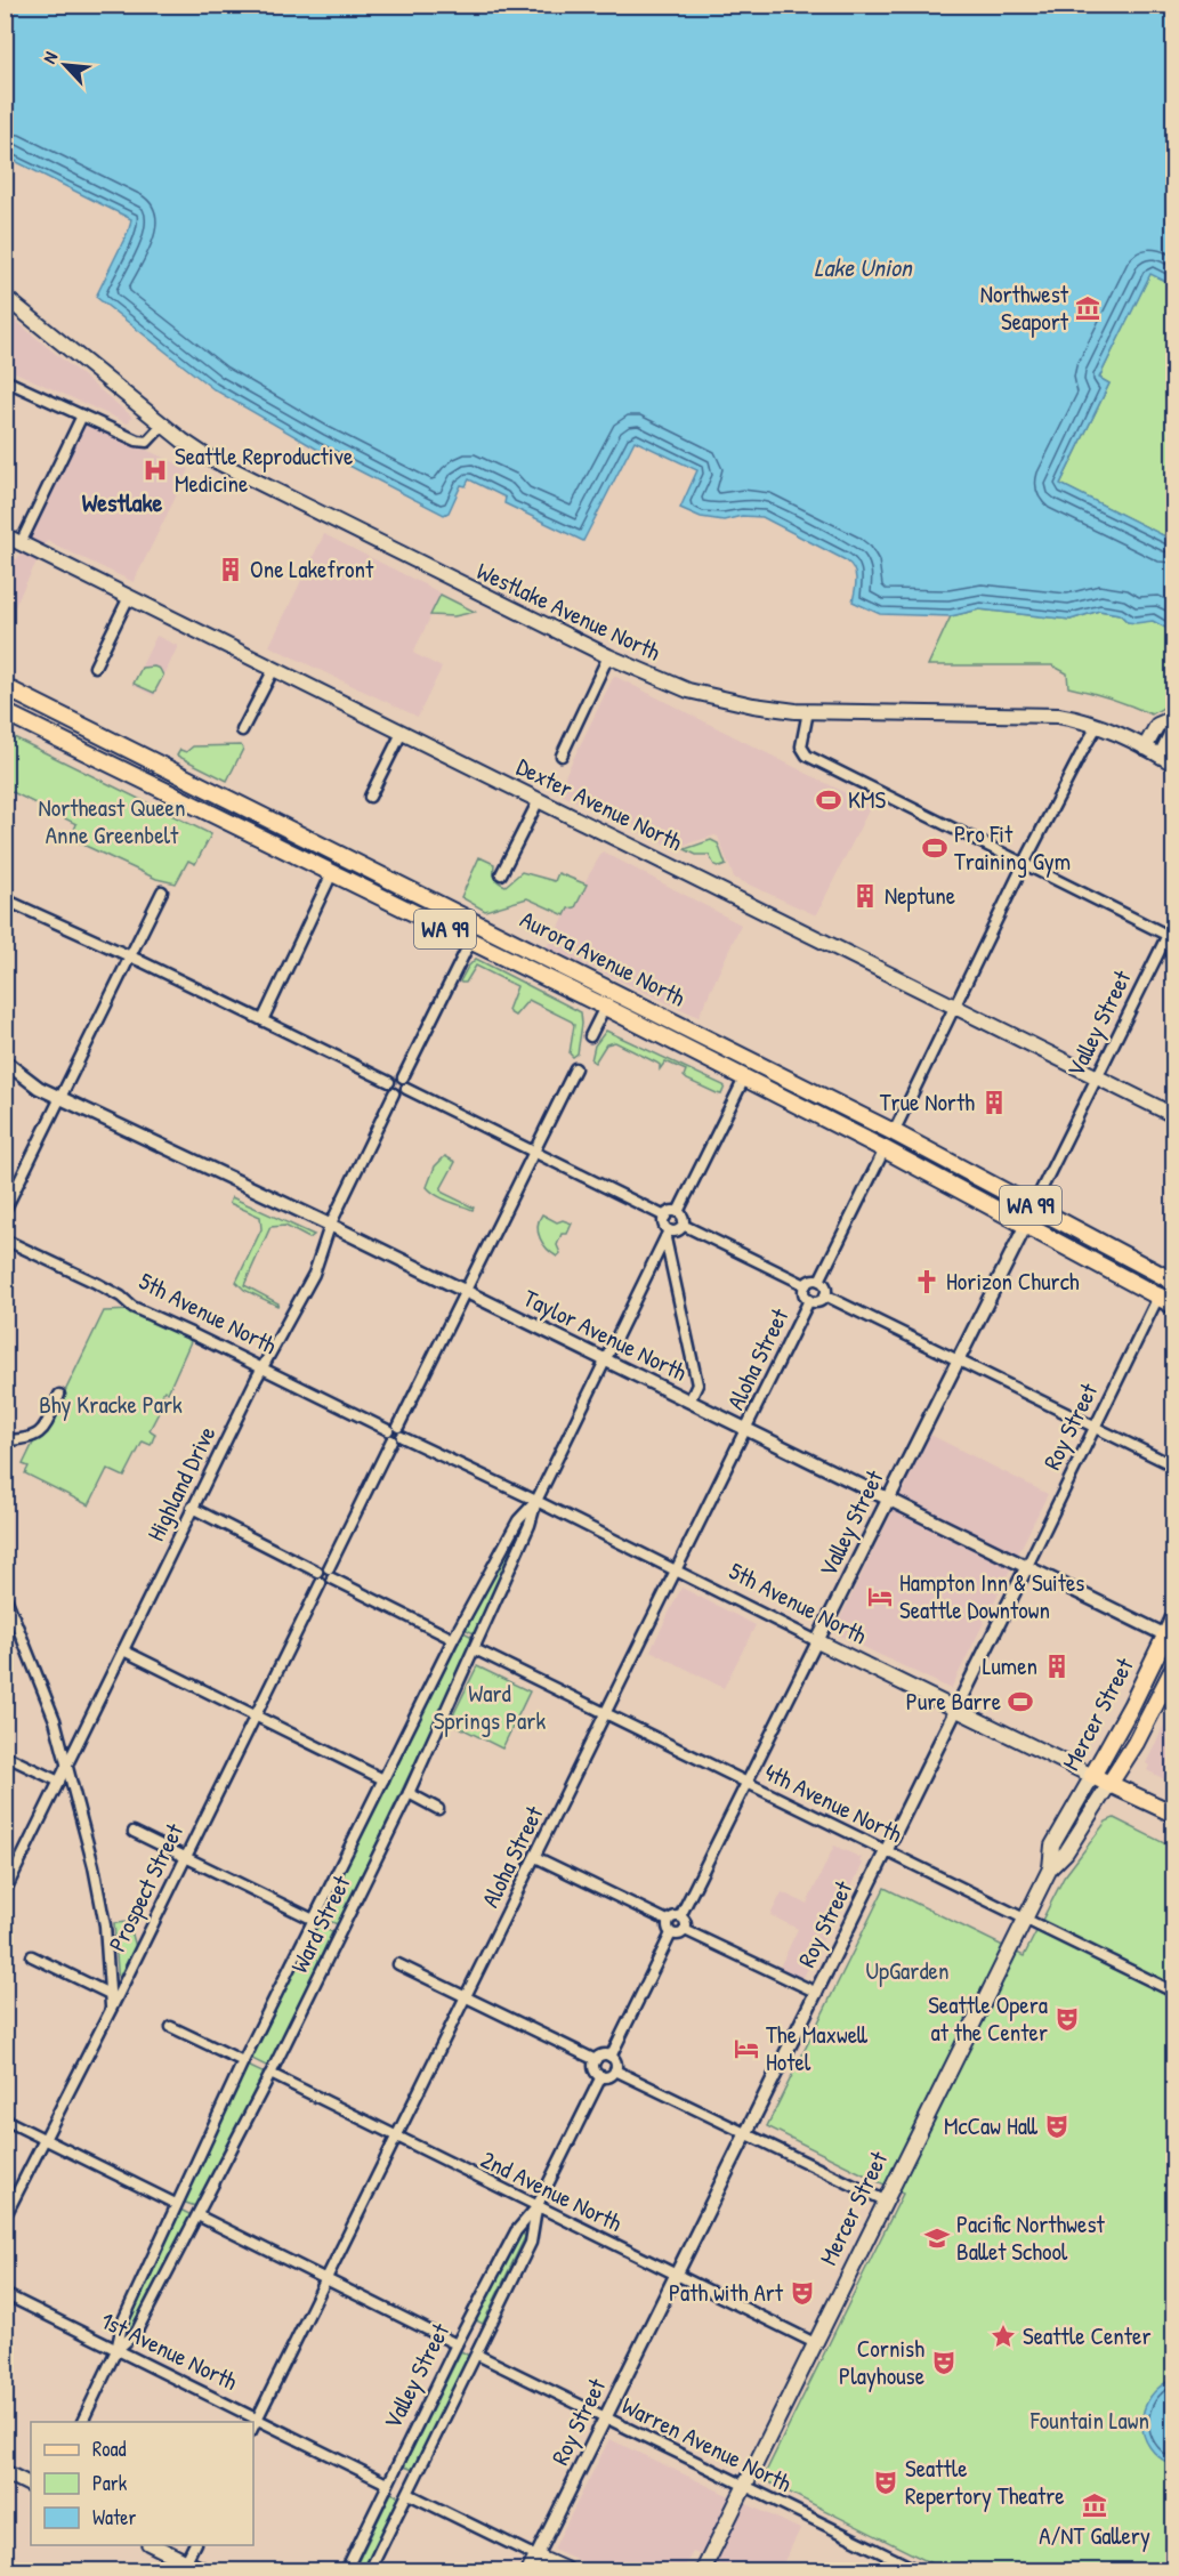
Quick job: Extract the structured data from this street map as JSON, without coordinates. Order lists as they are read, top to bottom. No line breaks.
{"streets":{"main road":["Westlake Avenue North","Dexter Avenue North","WA 99","Aurora Avenue North","5th Avenue North","Roy Street","Mercer Street"],"street":["Valley Street","Taylor Avenue North","Aloha Street","Highland Drive","4th Avenue North","Prospect Street","Ward Street","2nd Avenue North","1st Avenue North","Warren Avenue North"]},"crossings":[["Dexter Avenue North","Valley Street"],["Aurora Avenue North","Valley Street"],["Aurora Avenue North","Roy Street"],["Valley Street","5th Avenue North"],["Valley Street","Taylor Avenue North"],["Valley Street","4th Avenue North"],["Valley Street","2nd Avenue North"],["Valley Street","1st Avenue North"],["Valley Street","Warren Avenue North"],["5th Avenue North","Aloha Street"],["5th Avenue North","Roy Street"],["5th Avenue North","Highland Drive"],["5th Avenue North","Mercer Street"],["5th Avenue North","Ward Street"],["Taylor Avenue North","Aloha Street"],["Taylor Avenue North","Roy Street"],["Taylor Avenue North","Highland Drive"],["Taylor Avenue North","Mercer Street"],["Taylor Avenue North","Ward Street"],["Aloha Street","4th Avenue North"],["Aloha Street","2nd Avenue North"],["Aloha Street","1st Avenue North"],["Roy Street","4th Avenue North"],["Roy Street","2nd Avenue North"],["Roy Street","Warren Avenue North"],["Mercer Street","4th Avenue North"],["Mercer Street","2nd Avenue North"],["Mercer Street","Warren Avenue North"],["4th Avenue North","Ward Street"],["Ward Street","2nd Avenue North"],["Ward Street","1st Avenue North"]],"districts":["Westlake"],"water":["Lake Union"],"parks":["Northeast Queen Anne Greenbelt","Bhy Kracke Park","Ward Springs Park","UpGarden","Fountain Lawn"],"places":{"museum":["Northwest Seaport","A/NT Gallery"],"hospital":["Seattle Reproductive Medicine"],"building":["One Lakefront","Neptune","True North","Lumen"],"sports":["KMS","Pro Fit Training Gym","Pure Barre"],"church":["Horizon Church"],"hotel":["Hampton Inn & Suites Seattle Downtown","The Maxwell Hotel"],"theatre":["Seattle Opera at the Center","McCaw Hall","Path with Art","Cornish Playhouse","Seattle Repertory Theatre"],"school or university":["Pacific Northwest Ballet School"],"place":["Seattle Center"]},"legend":["Road","Park","Water"],"north":"top left"}
